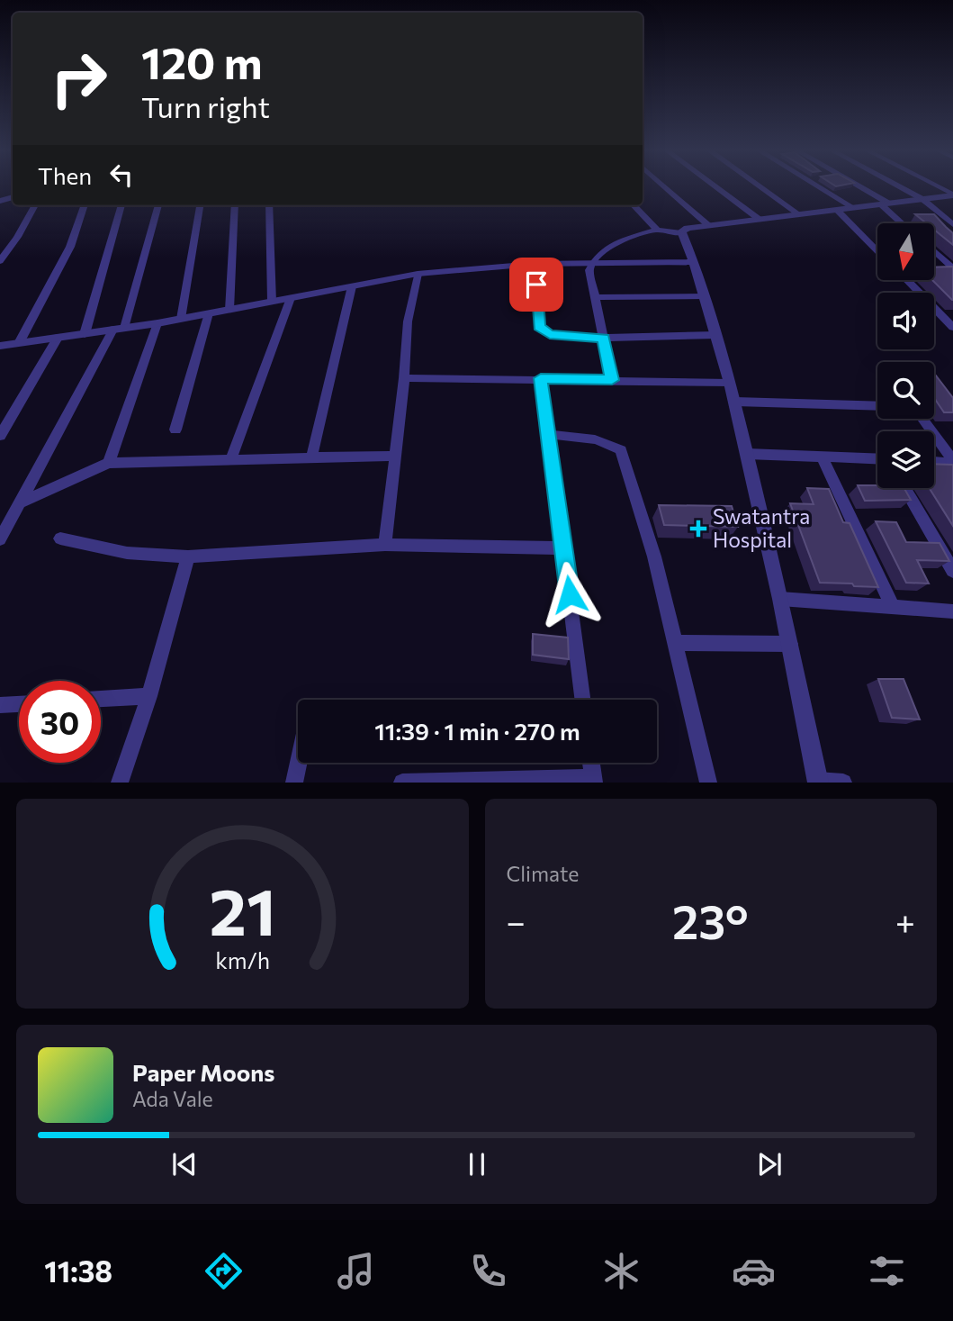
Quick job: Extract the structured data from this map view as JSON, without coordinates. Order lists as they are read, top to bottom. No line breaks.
{"places":{"health":["Swatantra Hospital"]},"north":"bottom","page":{"turn":["120 m","Turn right"],"then":"Then","limit":"30","trip":"11:39 · 1 min · 270 m","tile":"Climate","heat":["−","23°","+"],"song":["Paper Moons","Ada Vale"],"tabs":"11:38","gauge":["21","km/h"]}}
